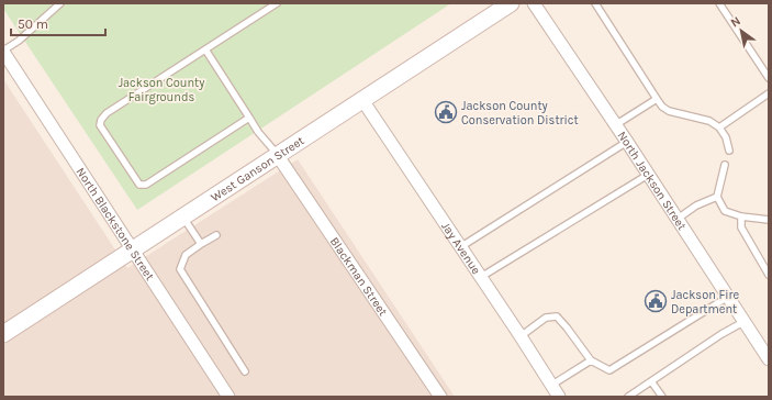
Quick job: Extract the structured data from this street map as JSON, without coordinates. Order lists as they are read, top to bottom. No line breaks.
{"streets":{"street":["West Ganson Street","North Jackson Street","North Blackstone Street","Jay Avenue","Blackman Street"]},"crossings":[["West Ganson Street","North Blackstone Street"],["West Ganson Street","Jay Avenue"],["West Ganson Street","Blackman Street"]],"parks":["Jackson County Fairgrounds"],"places":{"public building":["Jackson County Conservation District","Jackson Fire Department"]},"scale_bar":"50 m","north":"top left"}
